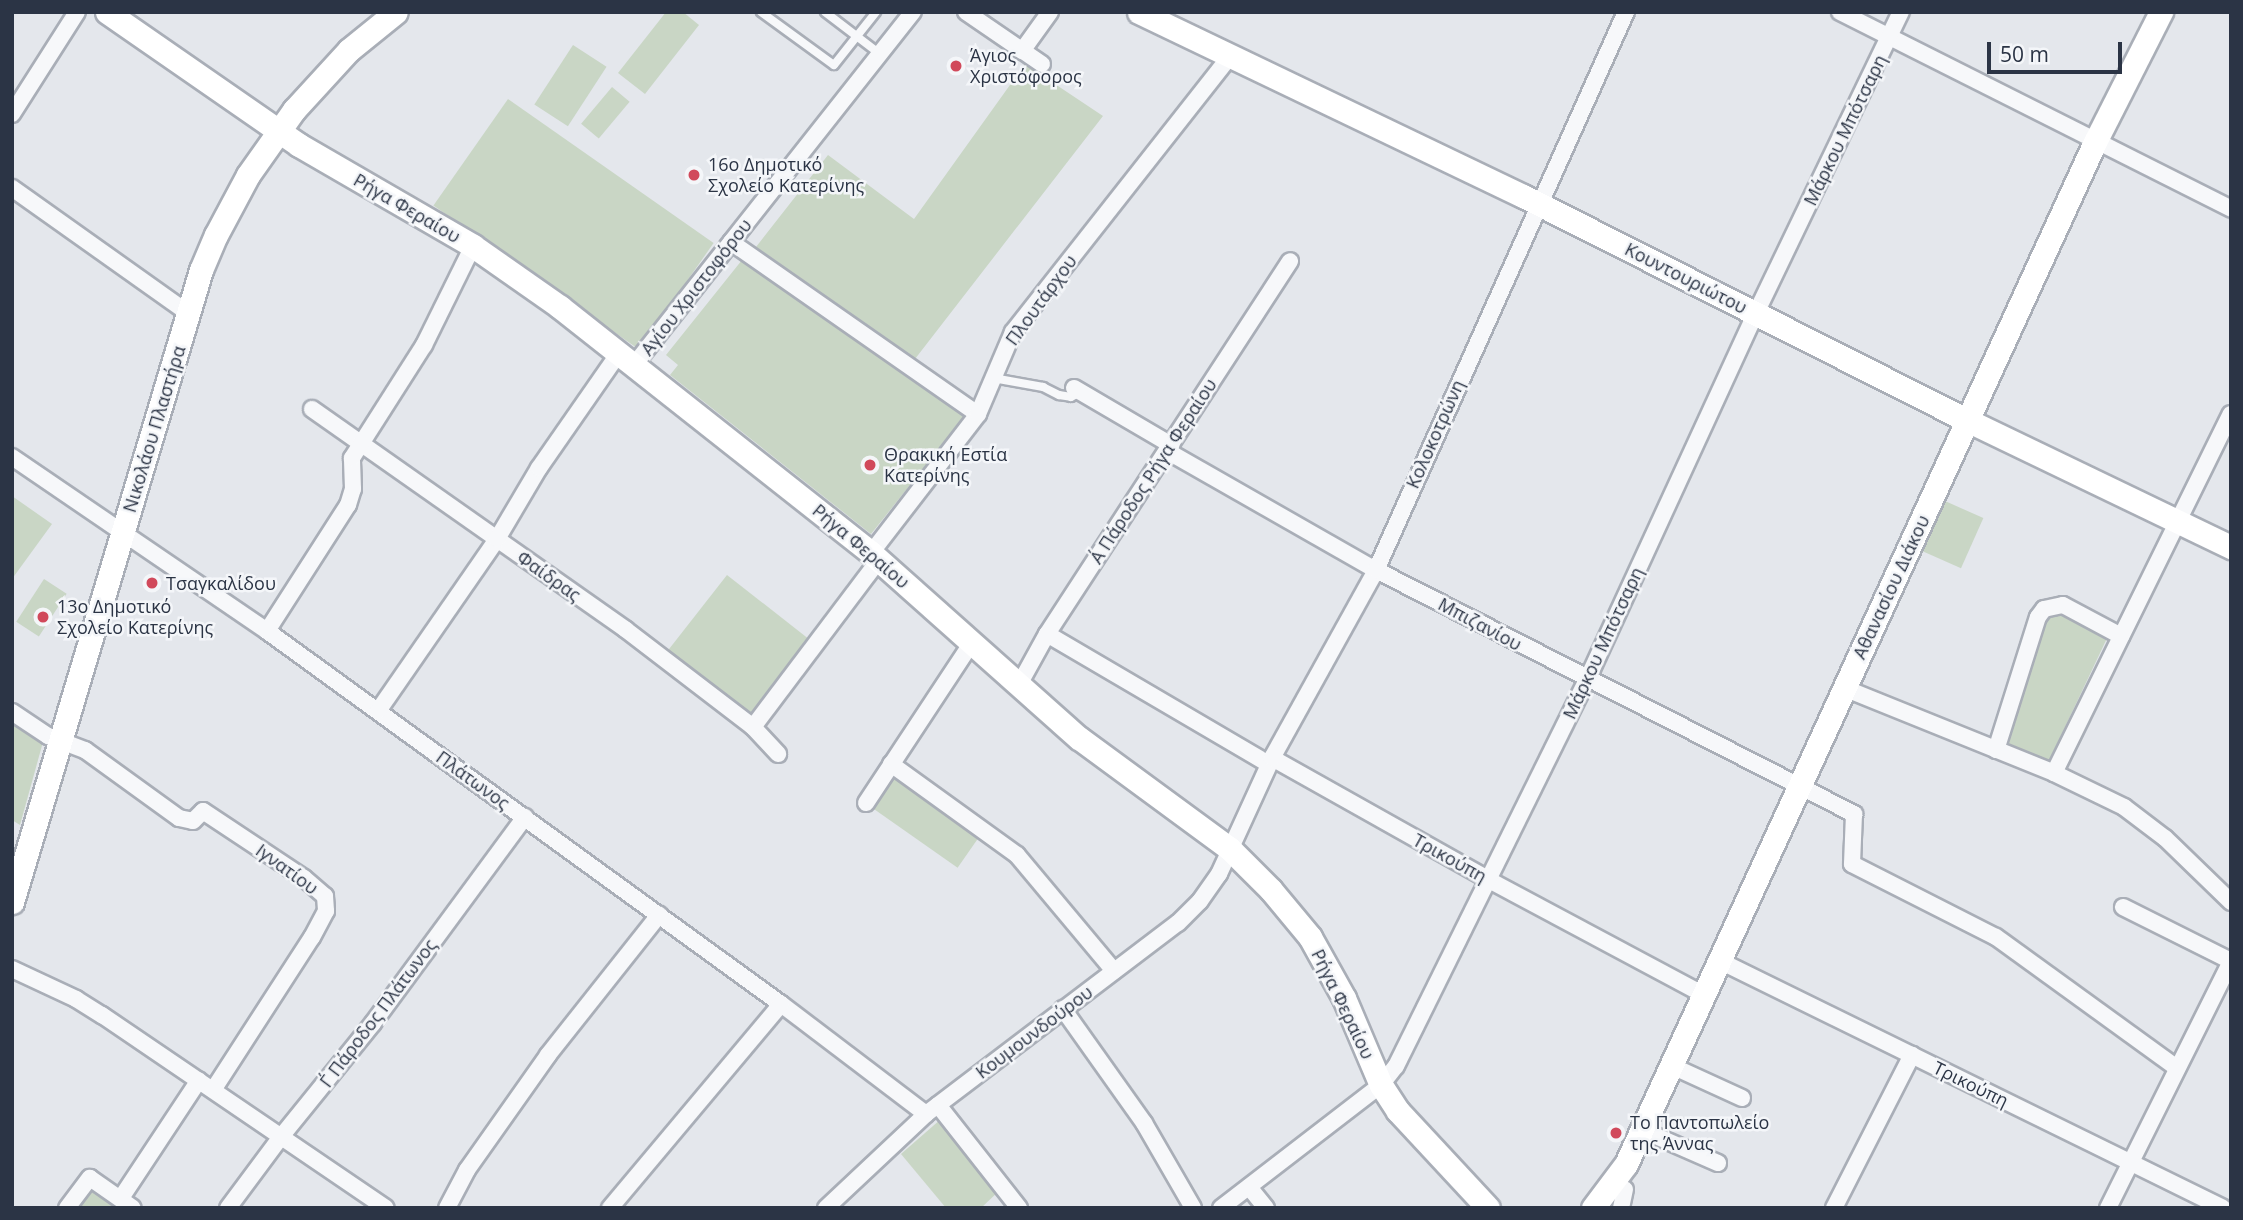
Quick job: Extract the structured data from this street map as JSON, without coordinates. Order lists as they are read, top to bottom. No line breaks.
{"streets":{"street":["Μάρκου Μπότσαρη","Ρήγα Φεραίου","Κουντουριώτου","Αγίου Χριστοφόρου","Πλουτάρχου","Νικολάου Πλαστήρα","Κολοκοτρώνη","Α΄ Πάροδος Ρήγα Φεραίου","Φαίδρας","Αθανασίου Διάκου","Μπιζανίου","Πλάτωνος","Τρικούπη","Ιγνατίου","Γ΄ Πάροδος Πλάτωνος","Κουμουνδούρου"]},"crossings":[["Μάρκου Μπότσαρη","Ρήγα Φεραίου"],["Μάρκου Μπότσαρη","Κουντουριώτου"],["Μάρκου Μπότσαρη","Μπιζανίου"],["Μάρκου Μπότσαρη","Τρικούπη"],["Ρήγα Φεραίου","Αγίου Χριστοφόρου"],["Ρήγα Φεραίου","Πλουτάρχου"],["Ρήγα Φεραίου","Νικολάου Πλαστήρα"],["Ρήγα Φεραίου","Κολοκοτρώνη"],["Ρήγα Φεραίου","Α΄ Πάροδος Ρήγα Φεραίου"],["Ρήγα Φεραίου","Κουμουνδούρου"],["Κουντουριώτου","Πλουτάρχου"],["Κουντουριώτου","Κολοκοτρώνη"],["Κουντουριώτου","Αθανασίου Διάκου"],["Αγίου Χριστοφόρου","Φαίδρας"],["Αγίου Χριστοφόρου","Πλάτωνος"],["Πλουτάρχου","Φαίδρας"],["Νικολάου Πλαστήρα","Πλάτωνος"],["Νικολάου Πλαστήρα","Ιγνατίου"],["Κολοκοτρώνη","Μπιζανίου"],["Κολοκοτρώνη","Τρικούπη"],["Κολοκοτρώνη","Κουμουνδούρου"],["Α΄ Πάροδος Ρήγα Φεραίου","Μπιζανίου"],["Α΄ Πάροδος Ρήγα Φεραίου","Τρικούπη"],["Αθανασίου Διάκου","Μπιζανίου"],["Αθανασίου Διάκου","Τρικούπη"],["Πλάτωνος","Γ΄ Πάροδος Πλάτωνος"],["Πλάτωνος","Κουμουνδούρου"]],"places":["Άγιος Χριστόφορος","16ο Δημοτικό Σχολείο Κατερίνης","Θρακική Εστία Κατερίνης","Τσαγκαλίδου","13ο Δημοτικό Σχολείο Κατερίνης","Το Παντοπωλείο της Άννας"],"scale_bar":"50 m"}
